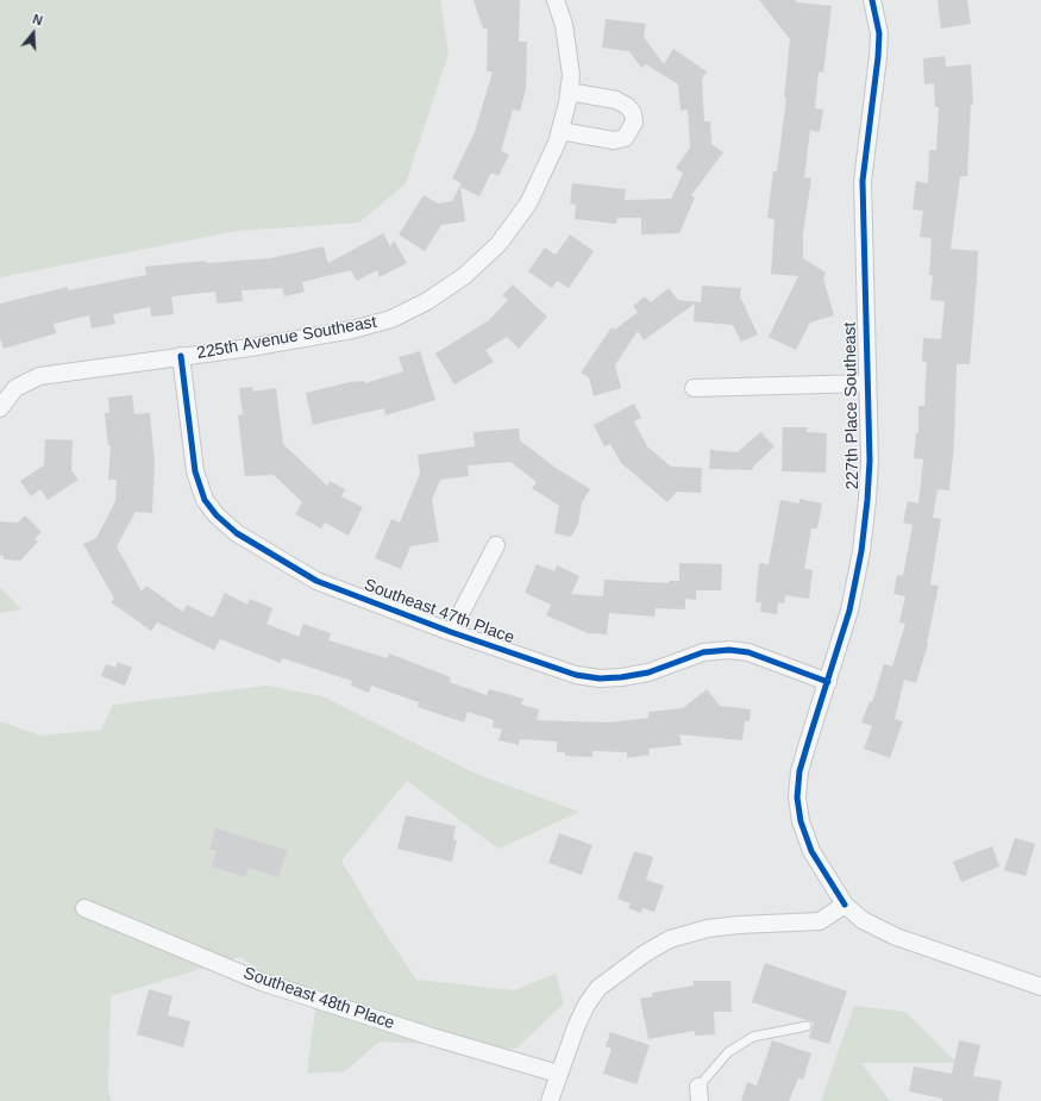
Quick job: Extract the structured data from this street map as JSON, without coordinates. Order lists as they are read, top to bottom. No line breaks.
{"streets":{"street":["225th Avenue Southeast","227th Place Southeast","Southeast 47th Place","Southeast 48th Place"]},"crossings":[["225th Avenue Southeast","Southeast 47th Place"],["227th Place Southeast","Southeast 47th Place"]],"north":"top"}
